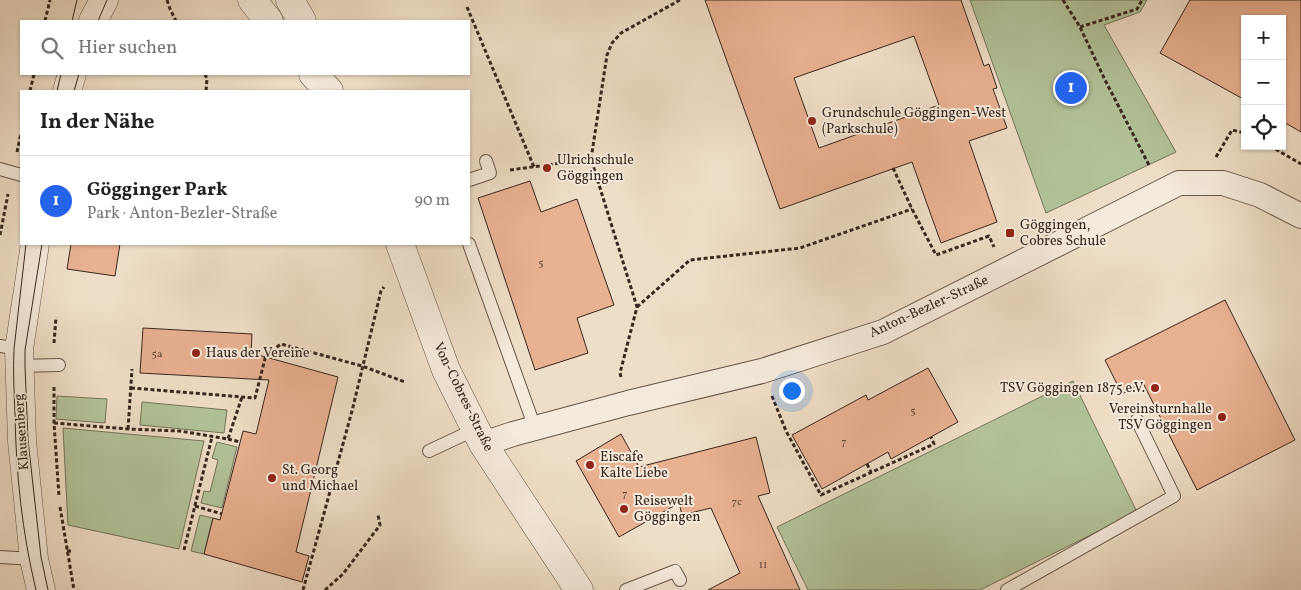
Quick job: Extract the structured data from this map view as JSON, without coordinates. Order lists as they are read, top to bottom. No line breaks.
{"streets":{"street":["Anton-Bezler-Straße","Von-Cobres-Straße","Klausenberg"]},"crossings":[["Anton-Bezler-Straße","Von-Cobres-Straße"]],"places":{"other":["Grundschule Göggingen-West (Parkschule)","Ulrichschule Göggingen","Haus der Vereine","TSV Göggingen 1875 e.V.","Vereinsturnhalle TSV Göggingen","Eiscafe Kalte Liebe","St. Georg und Michael","Reisewelt Göggingen"],"transit":["Göggingen, Cobres Schule"]},"house_numbers":["5","5a","5","7","7","7c","11"],"page":{"map_buttons":["+","−"],"search":"Hier suchen","pins":"1","heading":"In der Nähe","list":[{"mark":"1","name":"Gögginger Park","note":"Park · Anton-Bezler-Straße","value":"90 m"}]}}
